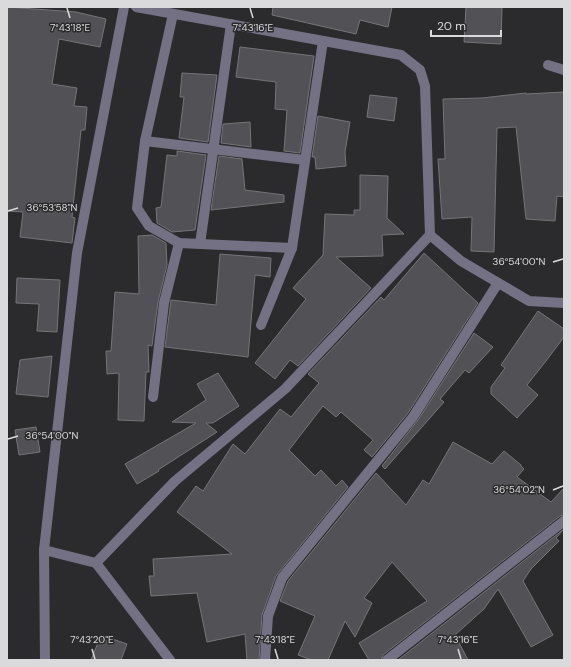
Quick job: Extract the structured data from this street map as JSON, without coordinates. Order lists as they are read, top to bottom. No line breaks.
{"scale_bar":"20 m","coordinates":["7°43'18\"E","7°43'16\"E","36°53'58\"N","36°54'00\"N","36°54'02\"N","7°43'20\"E"]}
